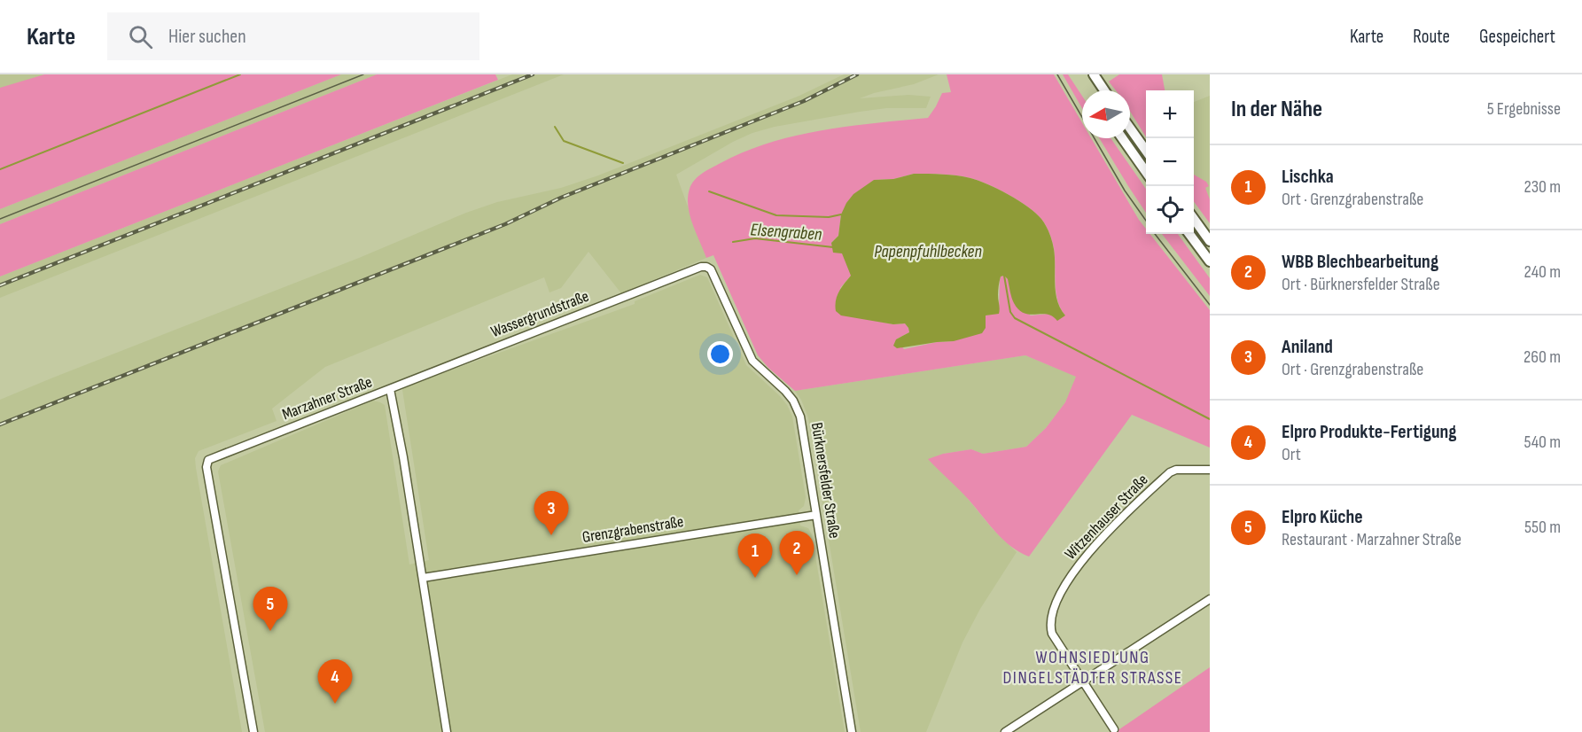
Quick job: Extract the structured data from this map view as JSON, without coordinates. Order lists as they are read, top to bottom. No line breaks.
{"streets":{"street":["Wassergrundstraße","Marzahner Straße","Bürknersfelder Straße","Witzenhauser Straße","Grenzgrabenstraße"]},"crossings":[["Wassergrundstraße","Marzahner Straße"],["Wassergrundstraße","Bürknersfelder Straße"],["Marzahner Straße","Grenzgrabenstraße"],["Bürknersfelder Straße","Grenzgrabenstraße"]],"districts":["WOHNSIEDLUNG DINGELSTÄDTER STRASSE"],"water":["Elsengraben","Papenpfuhlbecken"],"north":"left","page":{"header":"Karte","search":"Hier suchen","nav":["Karte","Route","Gespeichert"],"heading":["In der Nähe","5 Ergebnisse"],"map_buttons":["+","−"],"list":[{"mark":"1","name":"Lischka","note":"Ort · Grenzgrabenstraße","value":"230 m"},{"mark":"2","name":"WBB Blechbearbeitung","note":"Ort · Bürknersfelder Straße","value":"240 m"},{"mark":"3","name":"Aniland","note":"Ort · Grenzgrabenstraße","value":"260 m"},{"mark":"4","name":"Elpro Produkte-Fertigung","note":"Ort","value":"540 m"},{"mark":"5","name":"Elpro Küche","note":"Restaurant · Marzahner Straße","value":"550 m"}],"pins":["3","2","1","5","4"]}}
